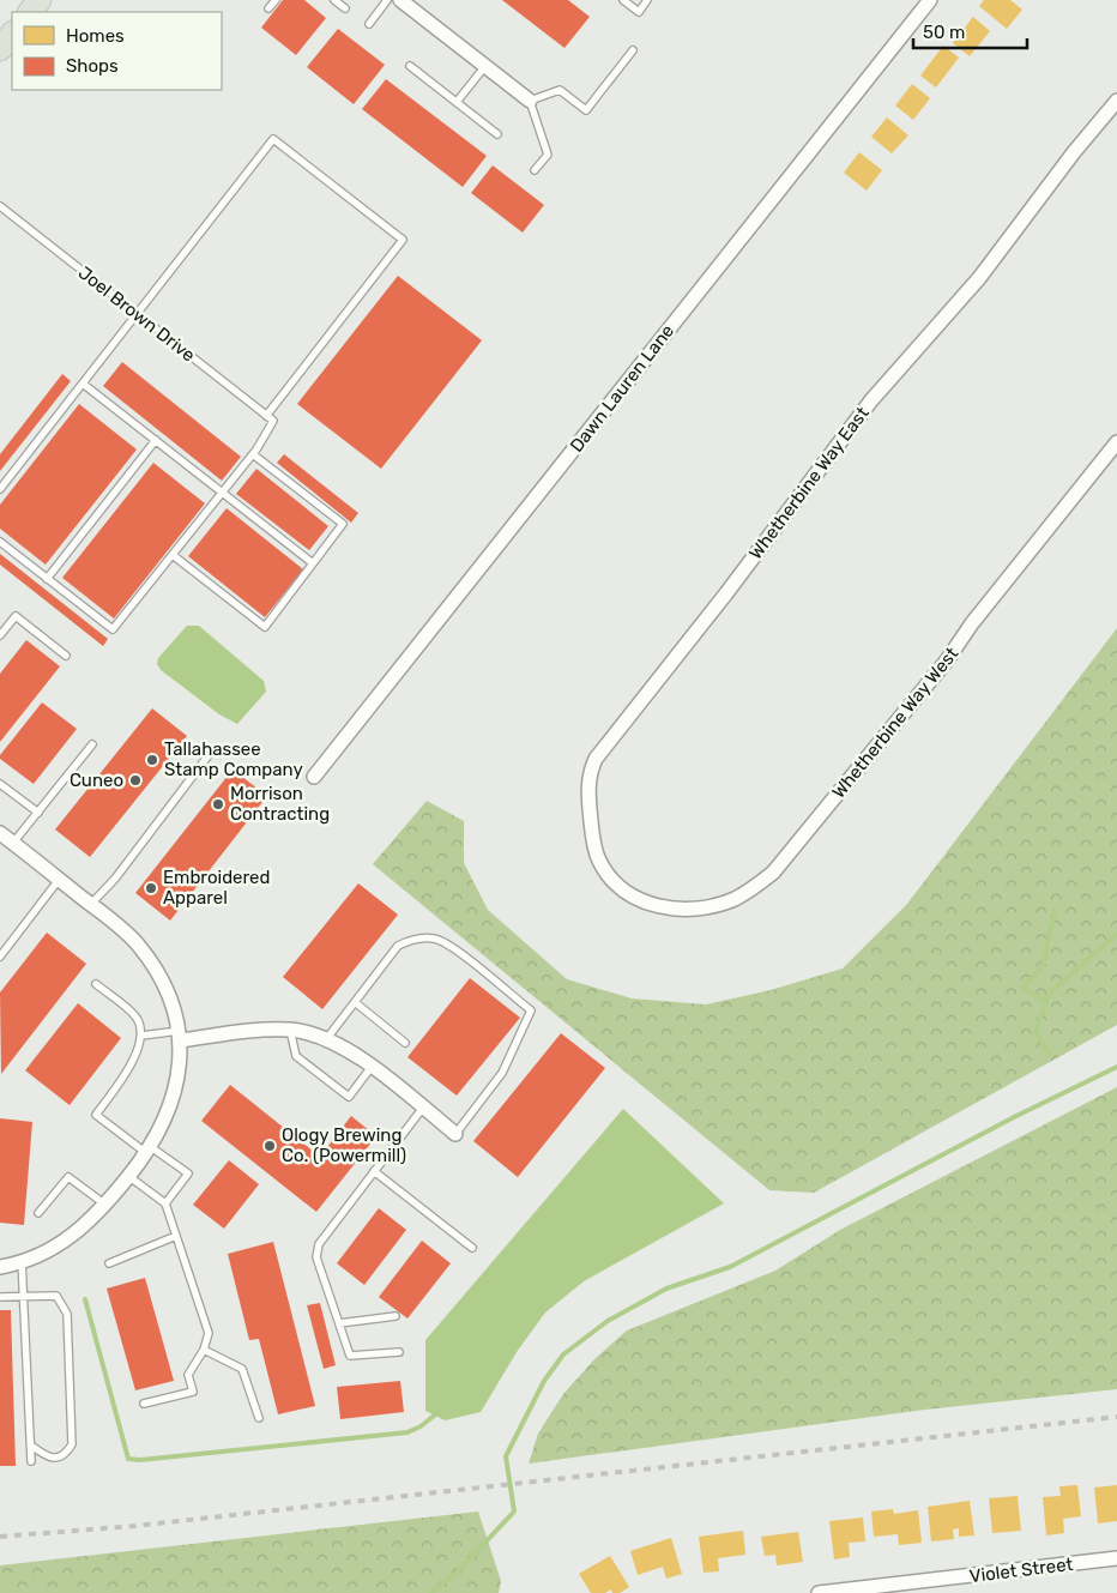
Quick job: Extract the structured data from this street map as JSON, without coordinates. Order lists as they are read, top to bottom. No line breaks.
{"streets":{"street":["Dawn Lauren Lane","Whetherbine Way East","Whetherbine Way West","Violet Street"],"lane":["Joel Brown Drive"]},"crossings":[["Whetherbine Way East","Whetherbine Way West"]],"places":["Tallahassee Stamp Company","Cuneo","Morrison Contracting","Embroidered Apparel","Ology Brewing Co. (Powermill)"],"legend":["Homes","Shops"],"scale_bar":"50 m"}
